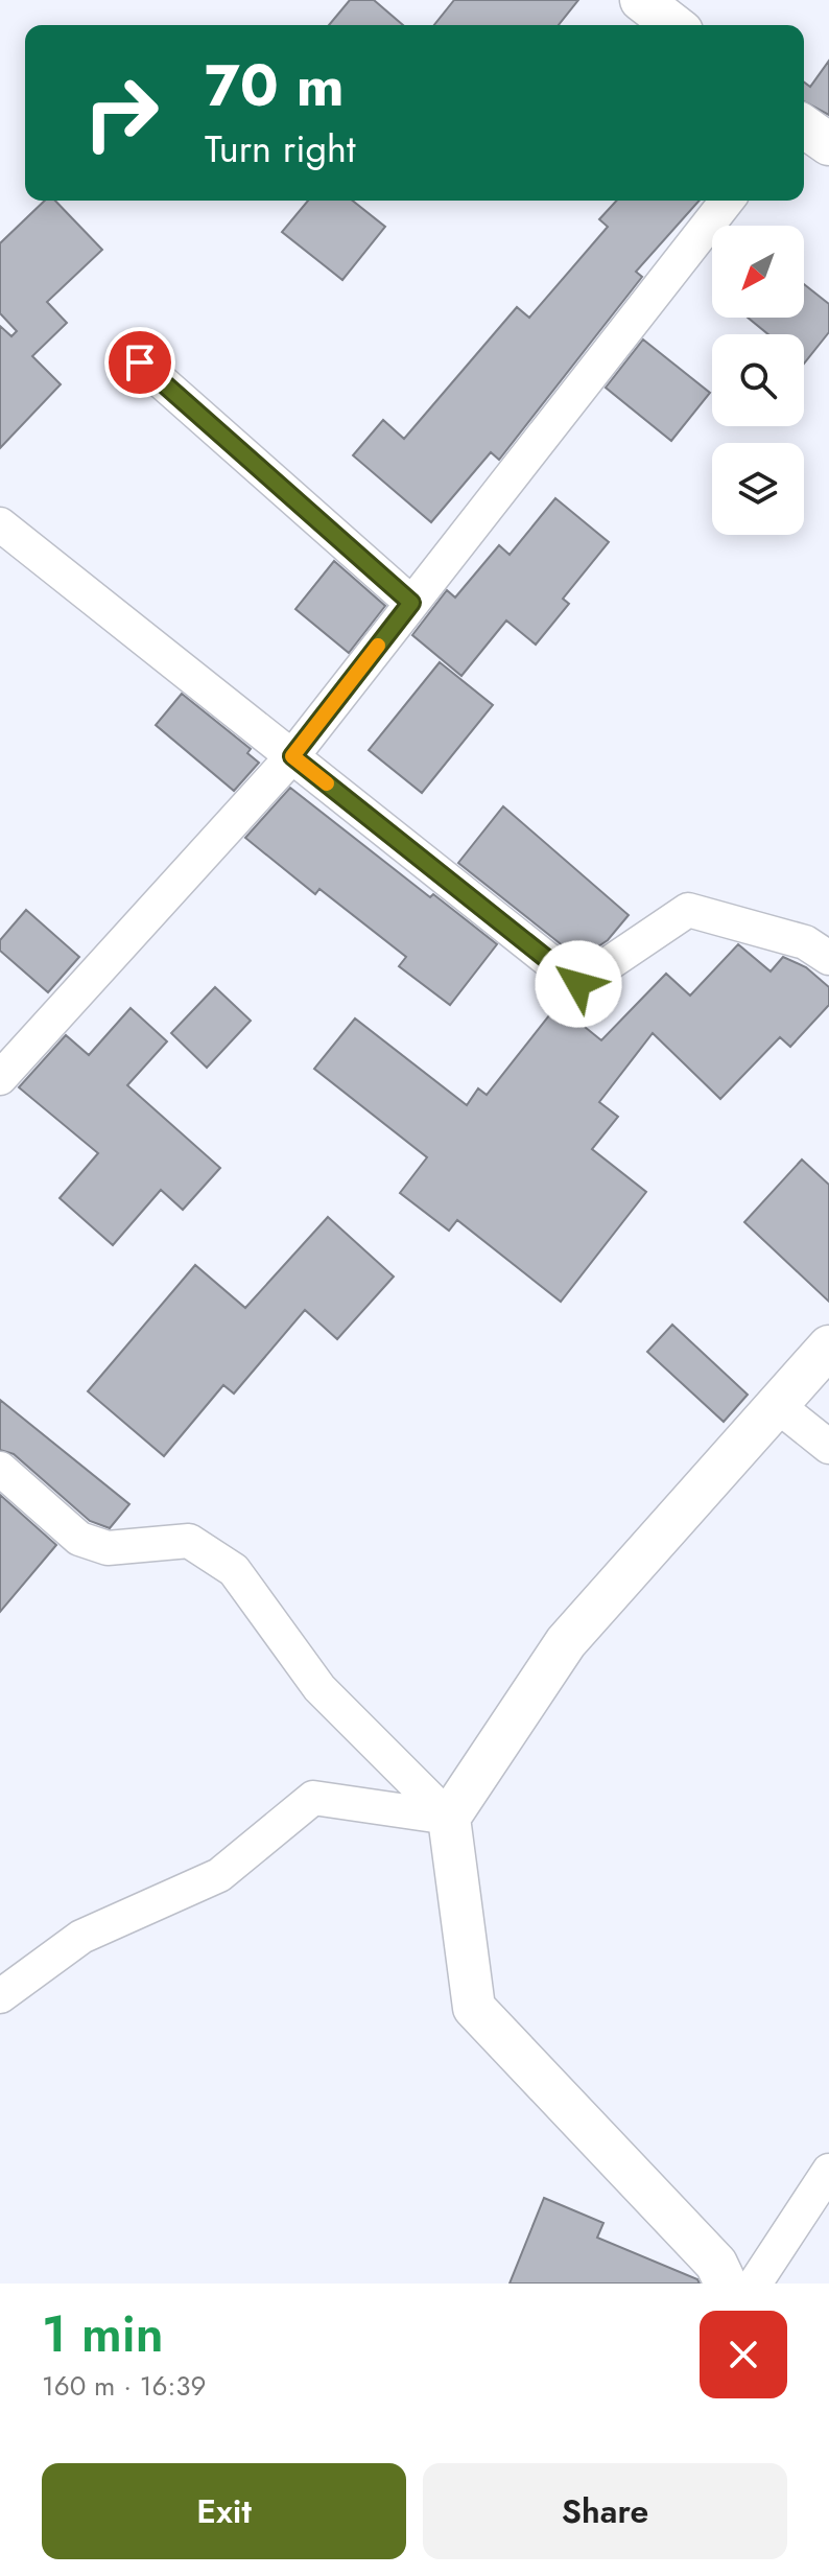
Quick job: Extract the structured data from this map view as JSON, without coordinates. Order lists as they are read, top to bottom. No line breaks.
{"north":"bottom left","page":{"turn":["70 m","Turn right"],"heading":["1 min","160 m · 16:39"],"buttons":["Exit","Share"]}}
